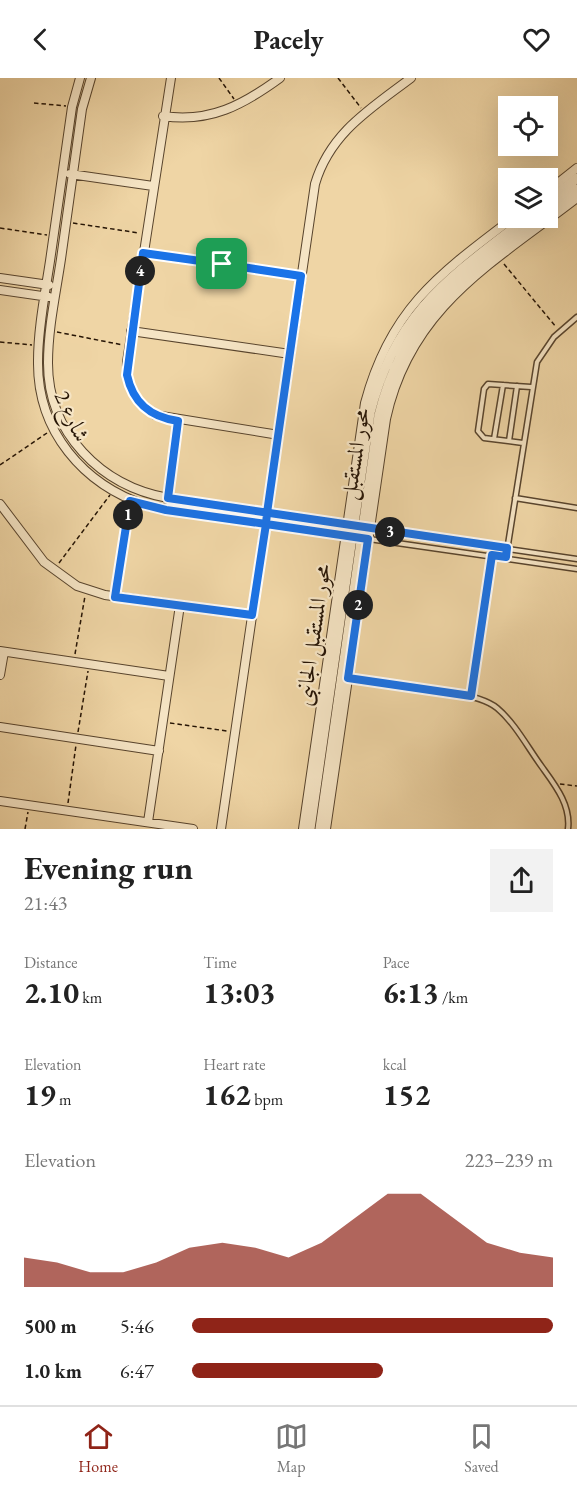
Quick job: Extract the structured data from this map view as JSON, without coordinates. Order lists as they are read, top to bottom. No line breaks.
{"streets":{"street":["شارع 2","محور المستقبل","محور المستقبل الجانبى"]},"crossings":[["شارع 2","محور المستقبل"],["شارع 2","محور المستقبل الجانبى"],["محور المستقبل","محور المستقبل الجانبى"]],"page":{"header":"Pacely","pins":["4","1","3","2"],"heading":["Evening run","21:43"],"stats":[["Distance","2.10 km"],["Time","13:03"],["Pace","6:13 /km"],["Elevation","19 m"],["Heart rate","162 bpm"],["kcal","152"]],"chart":["Elevation","223–239 m"],"list":[{"name":"500 m","note":"5:46"},{"name":"1.0 km","note":"6:47"}],"tabs":["Home","Map","Saved"]}}
